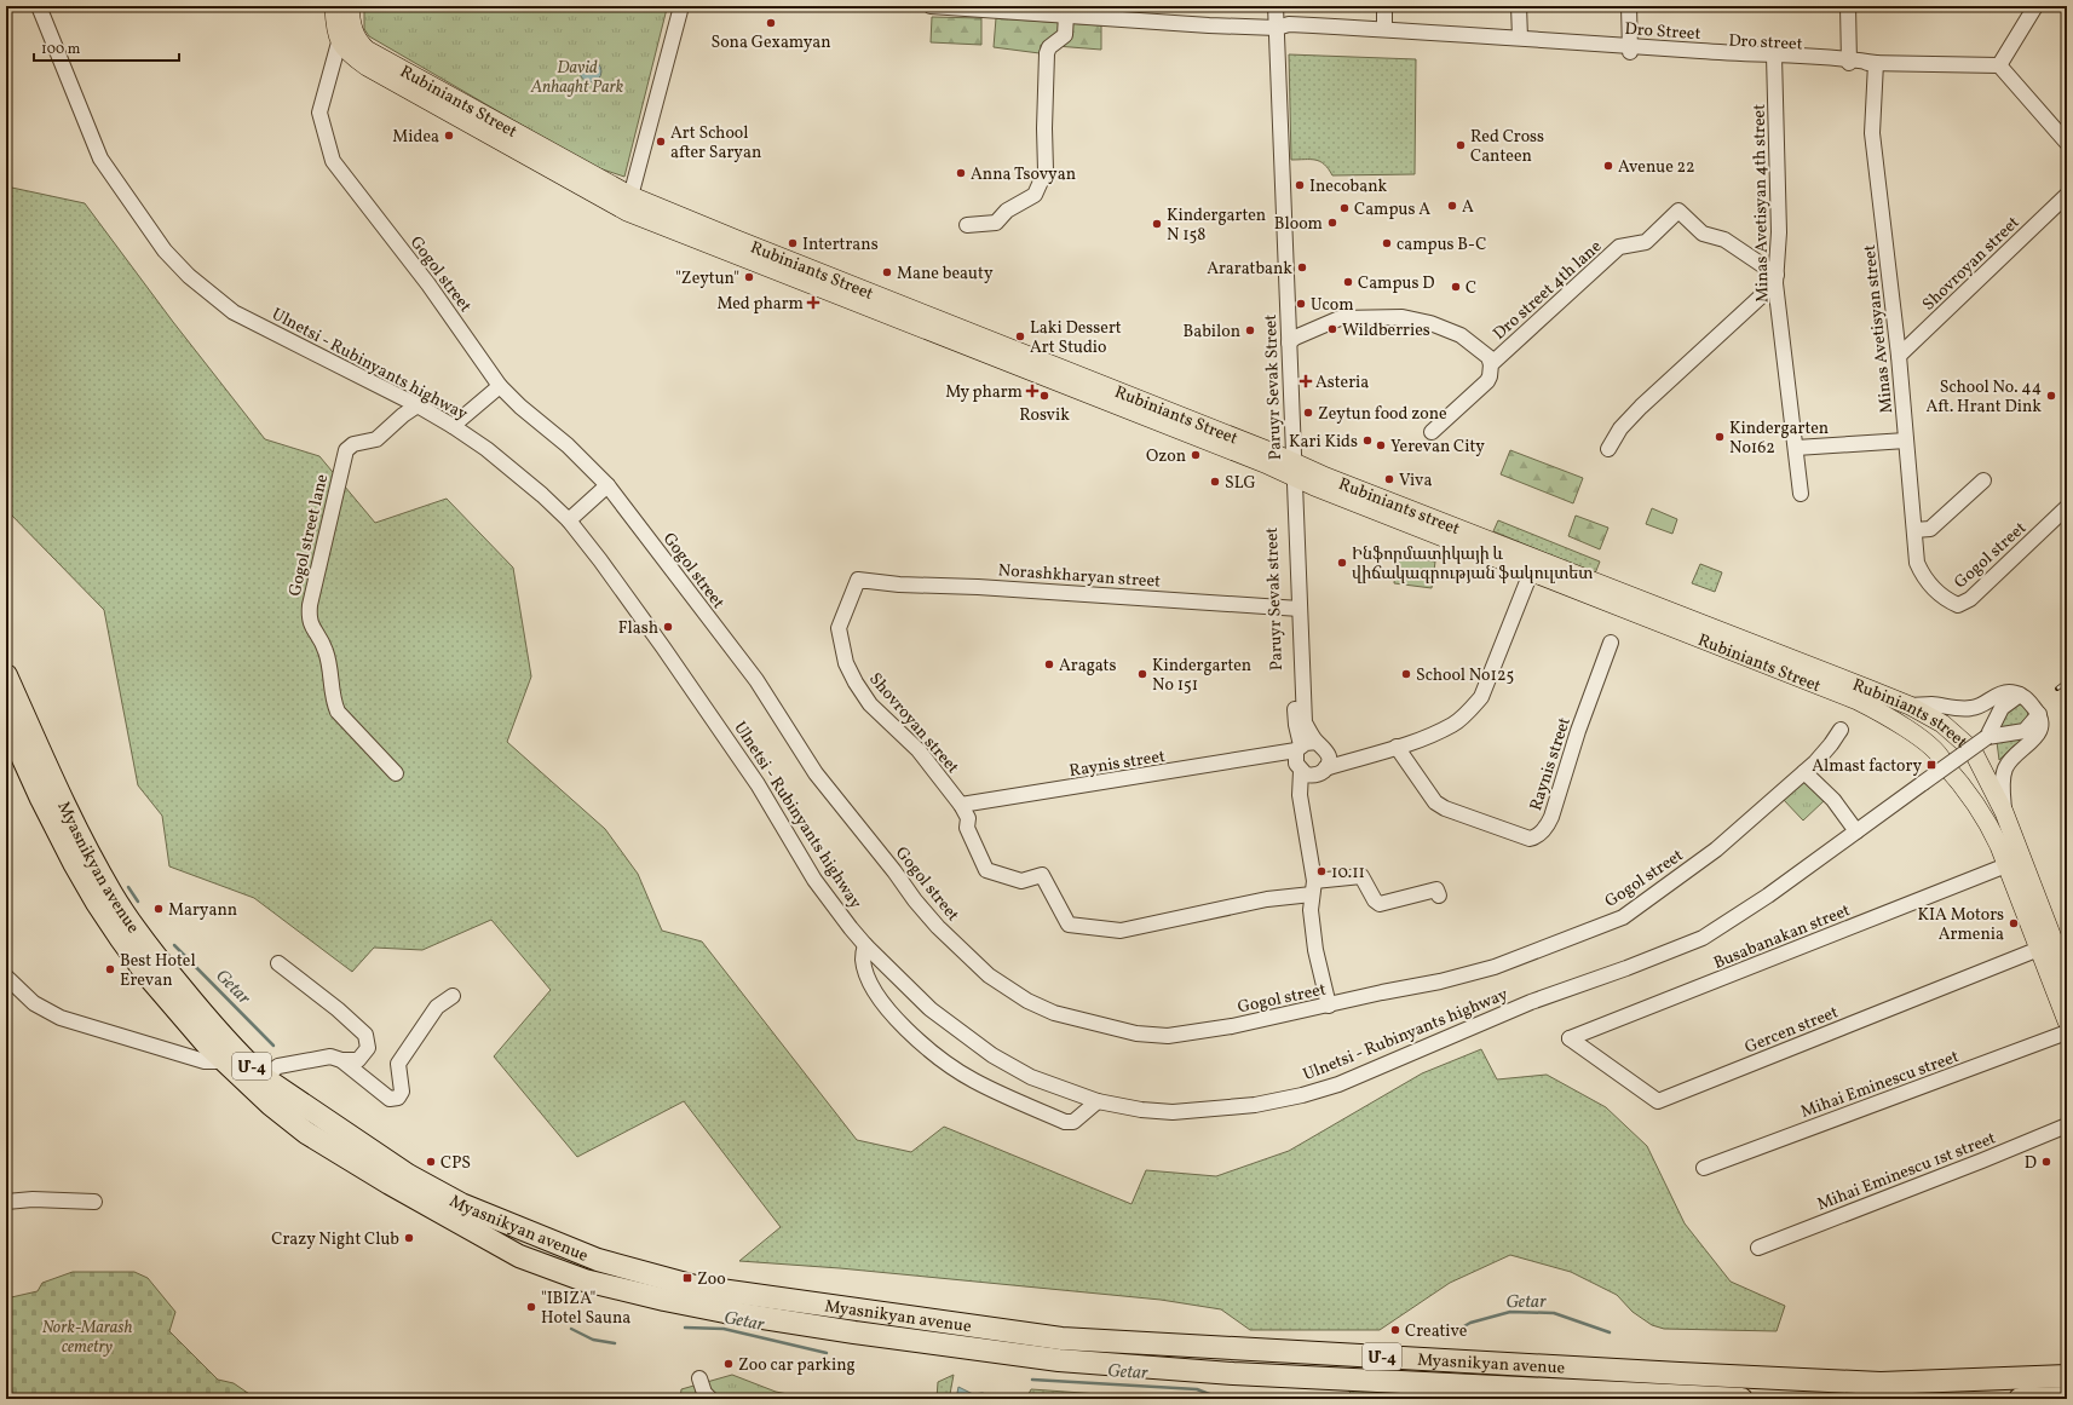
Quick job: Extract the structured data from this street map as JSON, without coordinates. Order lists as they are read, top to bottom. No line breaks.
{"streets":{"highway":["Myasnikyan avenue","Մ-4"],"main road":["Rubiniants Street","Rubiniants street"],"street":["Dro Street","Dro street","Minas Avetisyan 4th street","Shovroyan street","Gogol street","Dro street 4th lane","Minas Avetisyan street","Ulnetsi - Rubinyants highway","Paruyr Sevak Street","Gogol street lane","Norashkharyan street","Paruyr Sevak street","Raynis street","Busabanakan street","Gercen street","Mihai Eminescu street","Mihai Eminescu 1st street"]},"crossings":[["Dro Street","Dro street"],["Dro Street","Paruyr Sevak Street"],["Dro street","Minas Avetisyan 4th street"],["Dro street","Minas Avetisyan street"],["Dro street","Paruyr Sevak Street"],["Rubiniants Street","Gogol street"],["Rubiniants Street","Paruyr Sevak Street"],["Rubiniants Street","Rubiniants street"],["Rubiniants Street","Busabanakan street"],["Rubiniants Street","Gercen street"],["Minas Avetisyan 4th street","Dro street 4th lane"],["Shovroyan street","Minas Avetisyan street"],["Shovroyan street","Norashkharyan street"],["Shovroyan street","Raynis street"],["Gogol street","Minas Avetisyan street"],["Ulnetsi - Rubinyants highway","Gogol street lane"],["Paruyr Sevak Street","Rubiniants street"],["Paruyr Sevak Street","Norashkharyan street"],["Paruyr Sevak Street","Paruyr Sevak street"],["Norashkharyan street","Paruyr Sevak street"],["Paruyr Sevak street","Raynis street"],["Busabanakan street","Gercen street"]],"water":["Getar"],"parks":["David Anhaght Park","Nork-Marash cemetry"],"places":{"other":["Sona Gexamyan","Midea","Art School after Saryan","Red Cross Canteen","Avenue 22","Anna Tsovyan","Inecobank","A","Campus A","Bloom","Kindergarten N 158","Intertrans","campus B-C","Araratbank","Mane beauty","\"Zeytun\"","Campus D","C","Ucom","Wildberries","Babilon","Laki Dessert Art Studio","Rosvik","School No. 44 Aft. Hrant Dink","Zeytun food zone","Kindergarten No162","Kari Kids","Yerevan City","Ozon","Viva","SLG","Ինֆորմատիկայի և վիճակագրության ֆակուլտետ","Flash","Aragats","Kindergarten No 151","School No125","10.11","Maryann","KIA Motors Armenia","Best Hotel Erevan","CPS","D","Crazy Night Club","\"IBIZA\" Hotel Sauna","Creative","Zoo car parking"],"health":["Med pharm","Asteria","My pharm"],"transit":["Almast factory","Zoo"]},"scale_bar":"100 m"}
